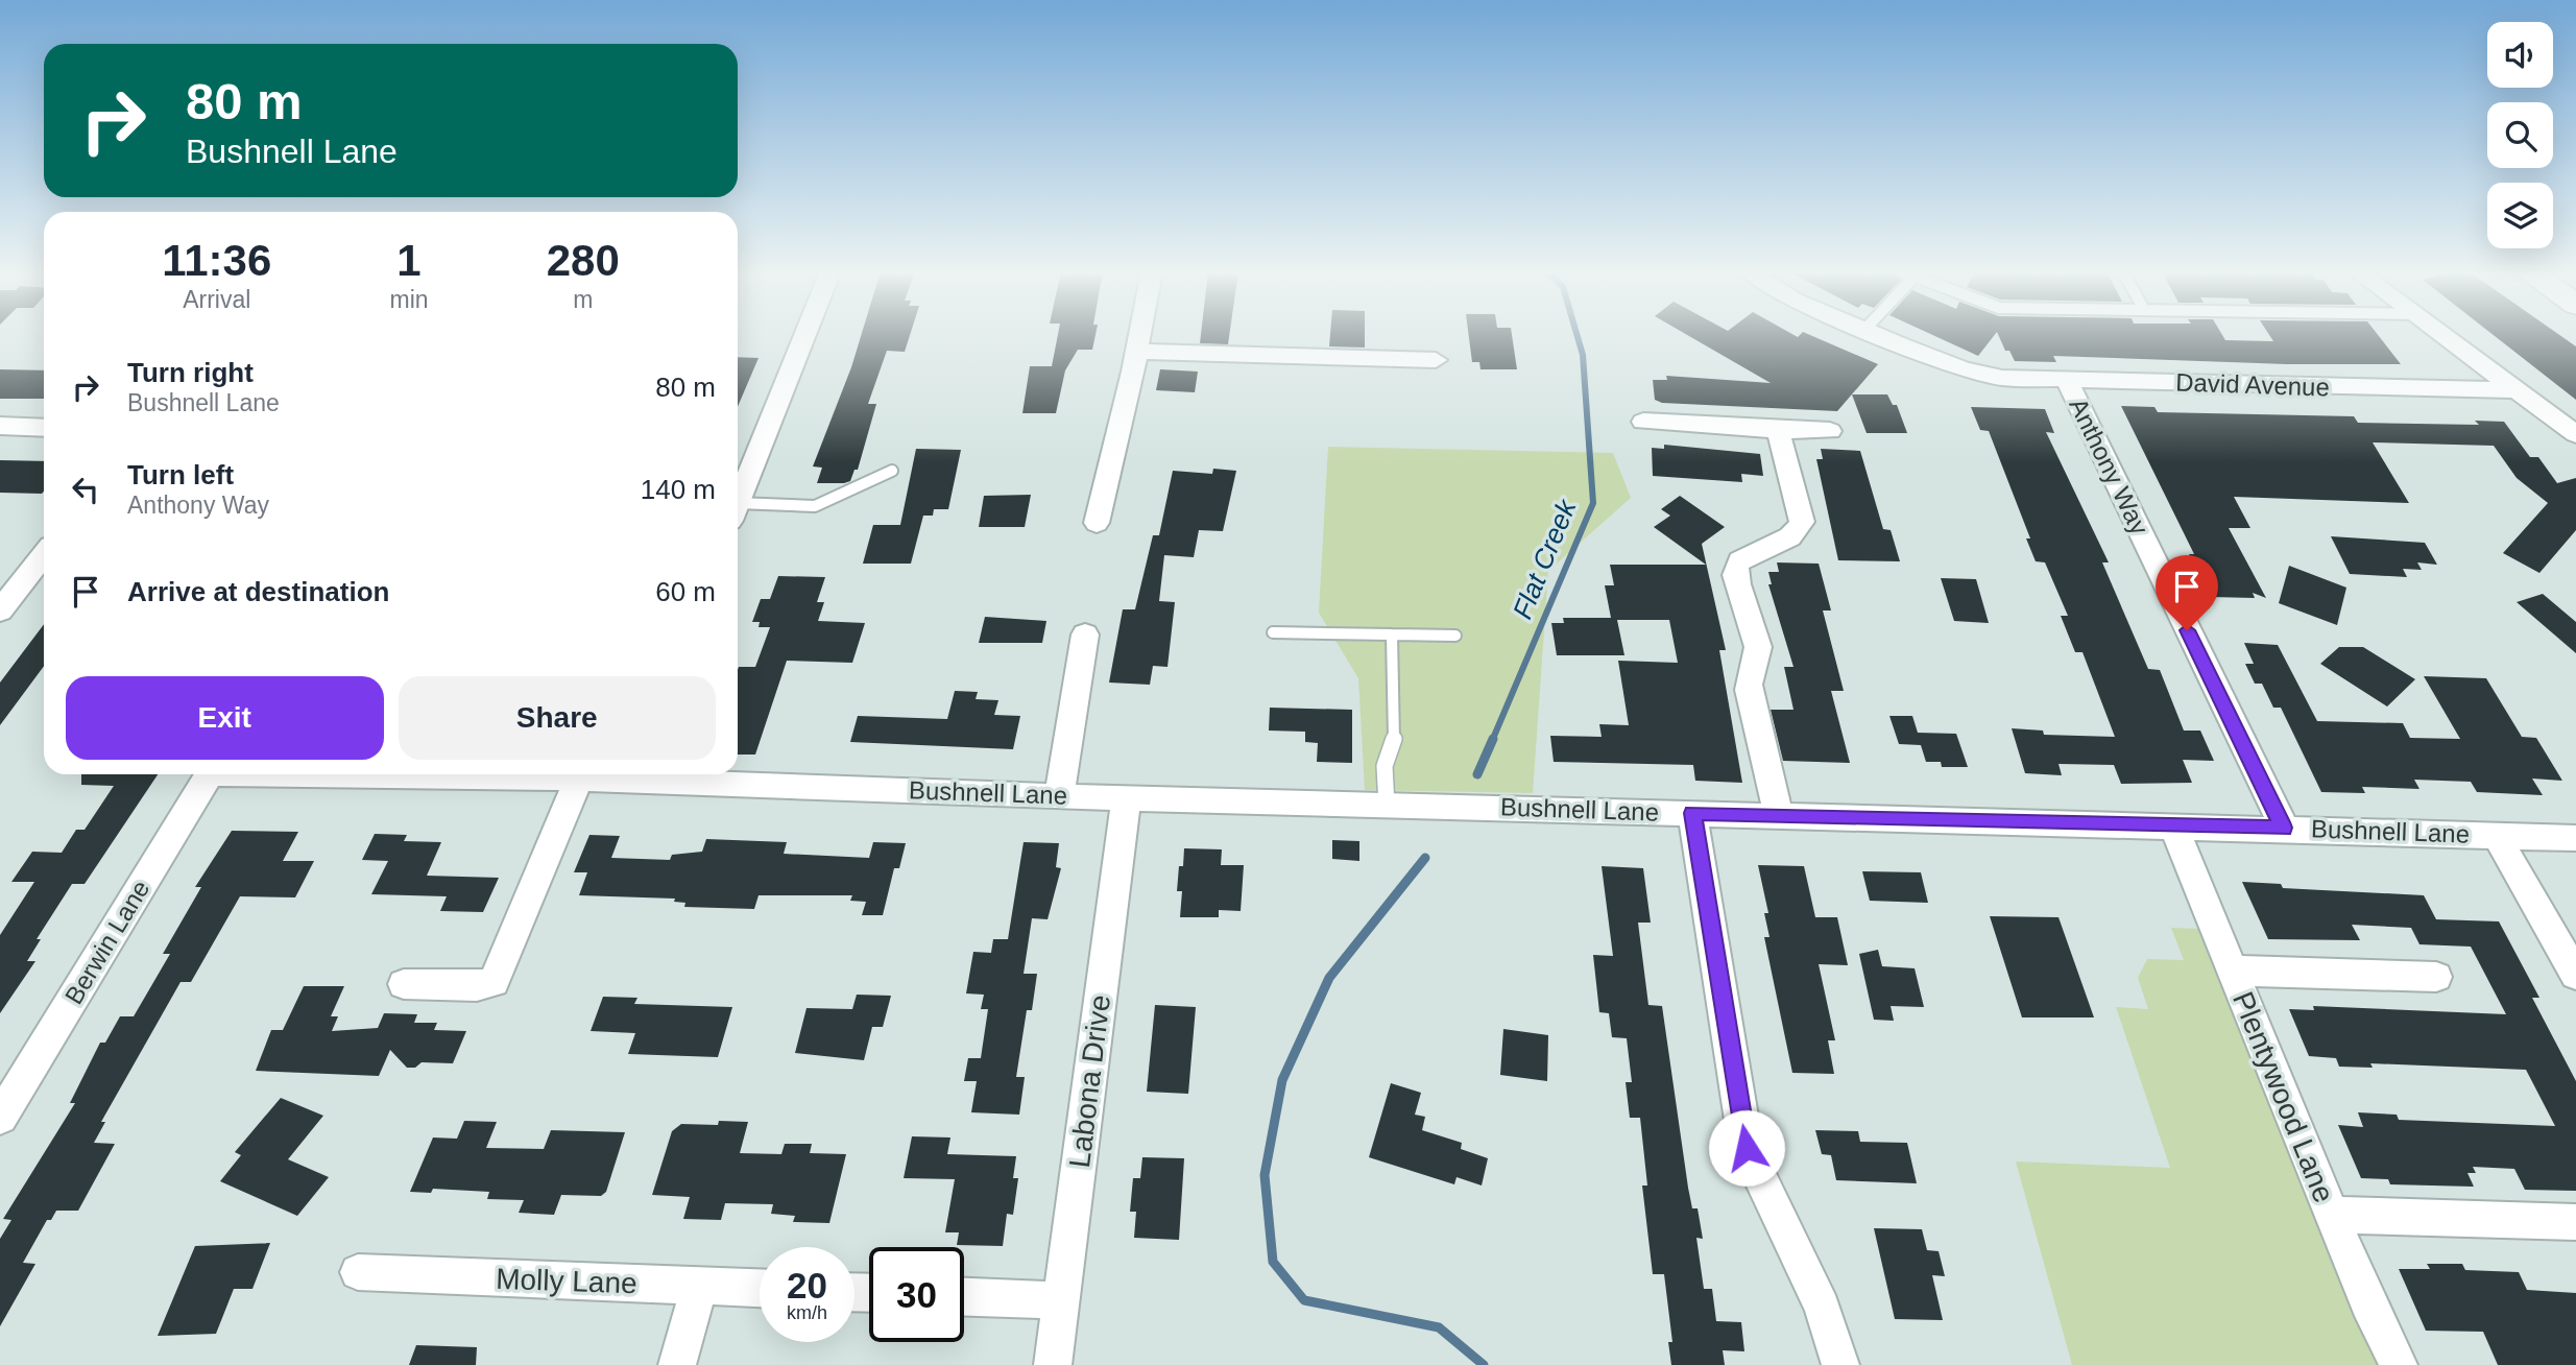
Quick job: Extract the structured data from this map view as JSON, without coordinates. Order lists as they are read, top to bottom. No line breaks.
{"streets":{"street":["David Avenue","Anthony Way","Bushnell Lane","Berwin Lane","Labona Drive","Plentywood Lane","Molly Lane"]},"crossings":[["David Avenue","Anthony Way"],["Anthony Way","Bushnell Lane"],["Bushnell Lane","Labona Drive"],["Bushnell Lane","Plentywood Lane"]],"water":["Flat Creek"],"page":{"turn":["80 m","Bushnell Lane"],"eta":["11:36","Arrival","1","min","280","m"],"list":[{"name":"Turn right","note":"Bushnell Lane","value":"80 m"},{"name":"Turn left","note":"Anthony Way","value":"140 m"},{"name":"Arrive at destination","value":"60 m"}],"buttons":["Exit","Share"],"speed":"20 km/h","limit":"30"}}
